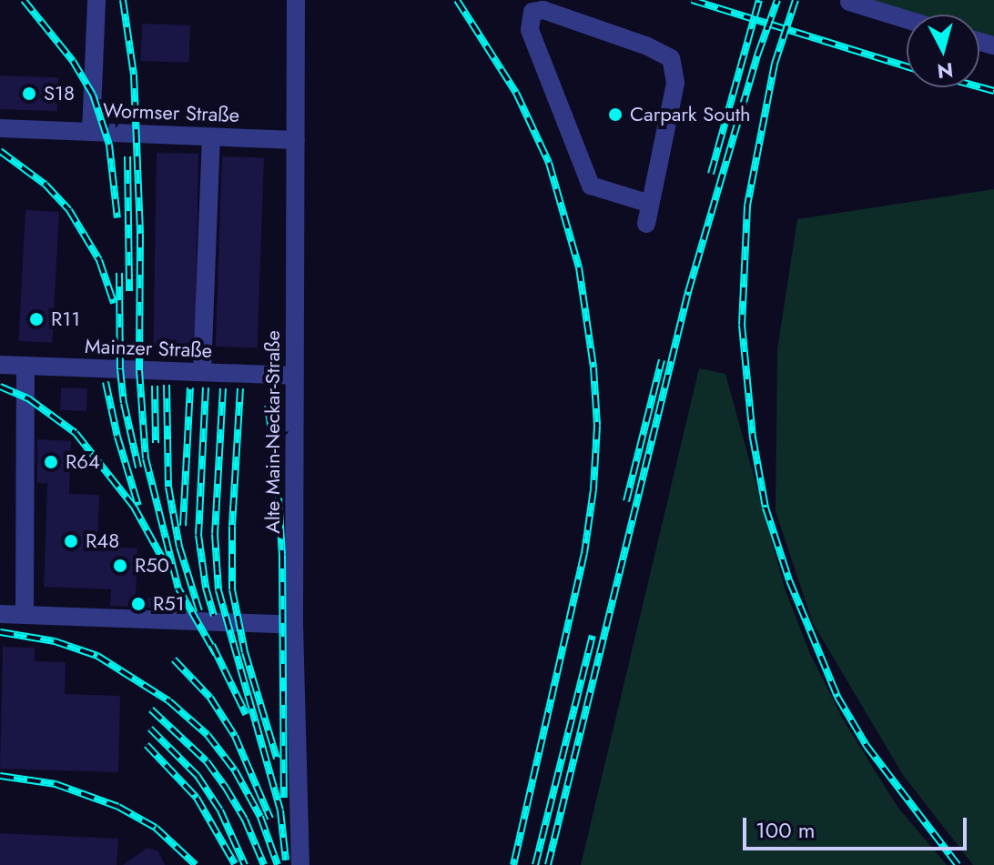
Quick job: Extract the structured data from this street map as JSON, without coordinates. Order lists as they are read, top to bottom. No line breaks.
{"streets":{"street":["Wormser Straße","Mainzer Straße","Alte Main-Neckar-Straße"]},"crossings":[["Wormser Straße","Alte Main-Neckar-Straße"],["Mainzer Straße","Alte Main-Neckar-Straße"]],"places":["S18","Carpark South","R11","R64","R48","R50","R51"],"scale_bar":"100 m","north":"bottom"}
